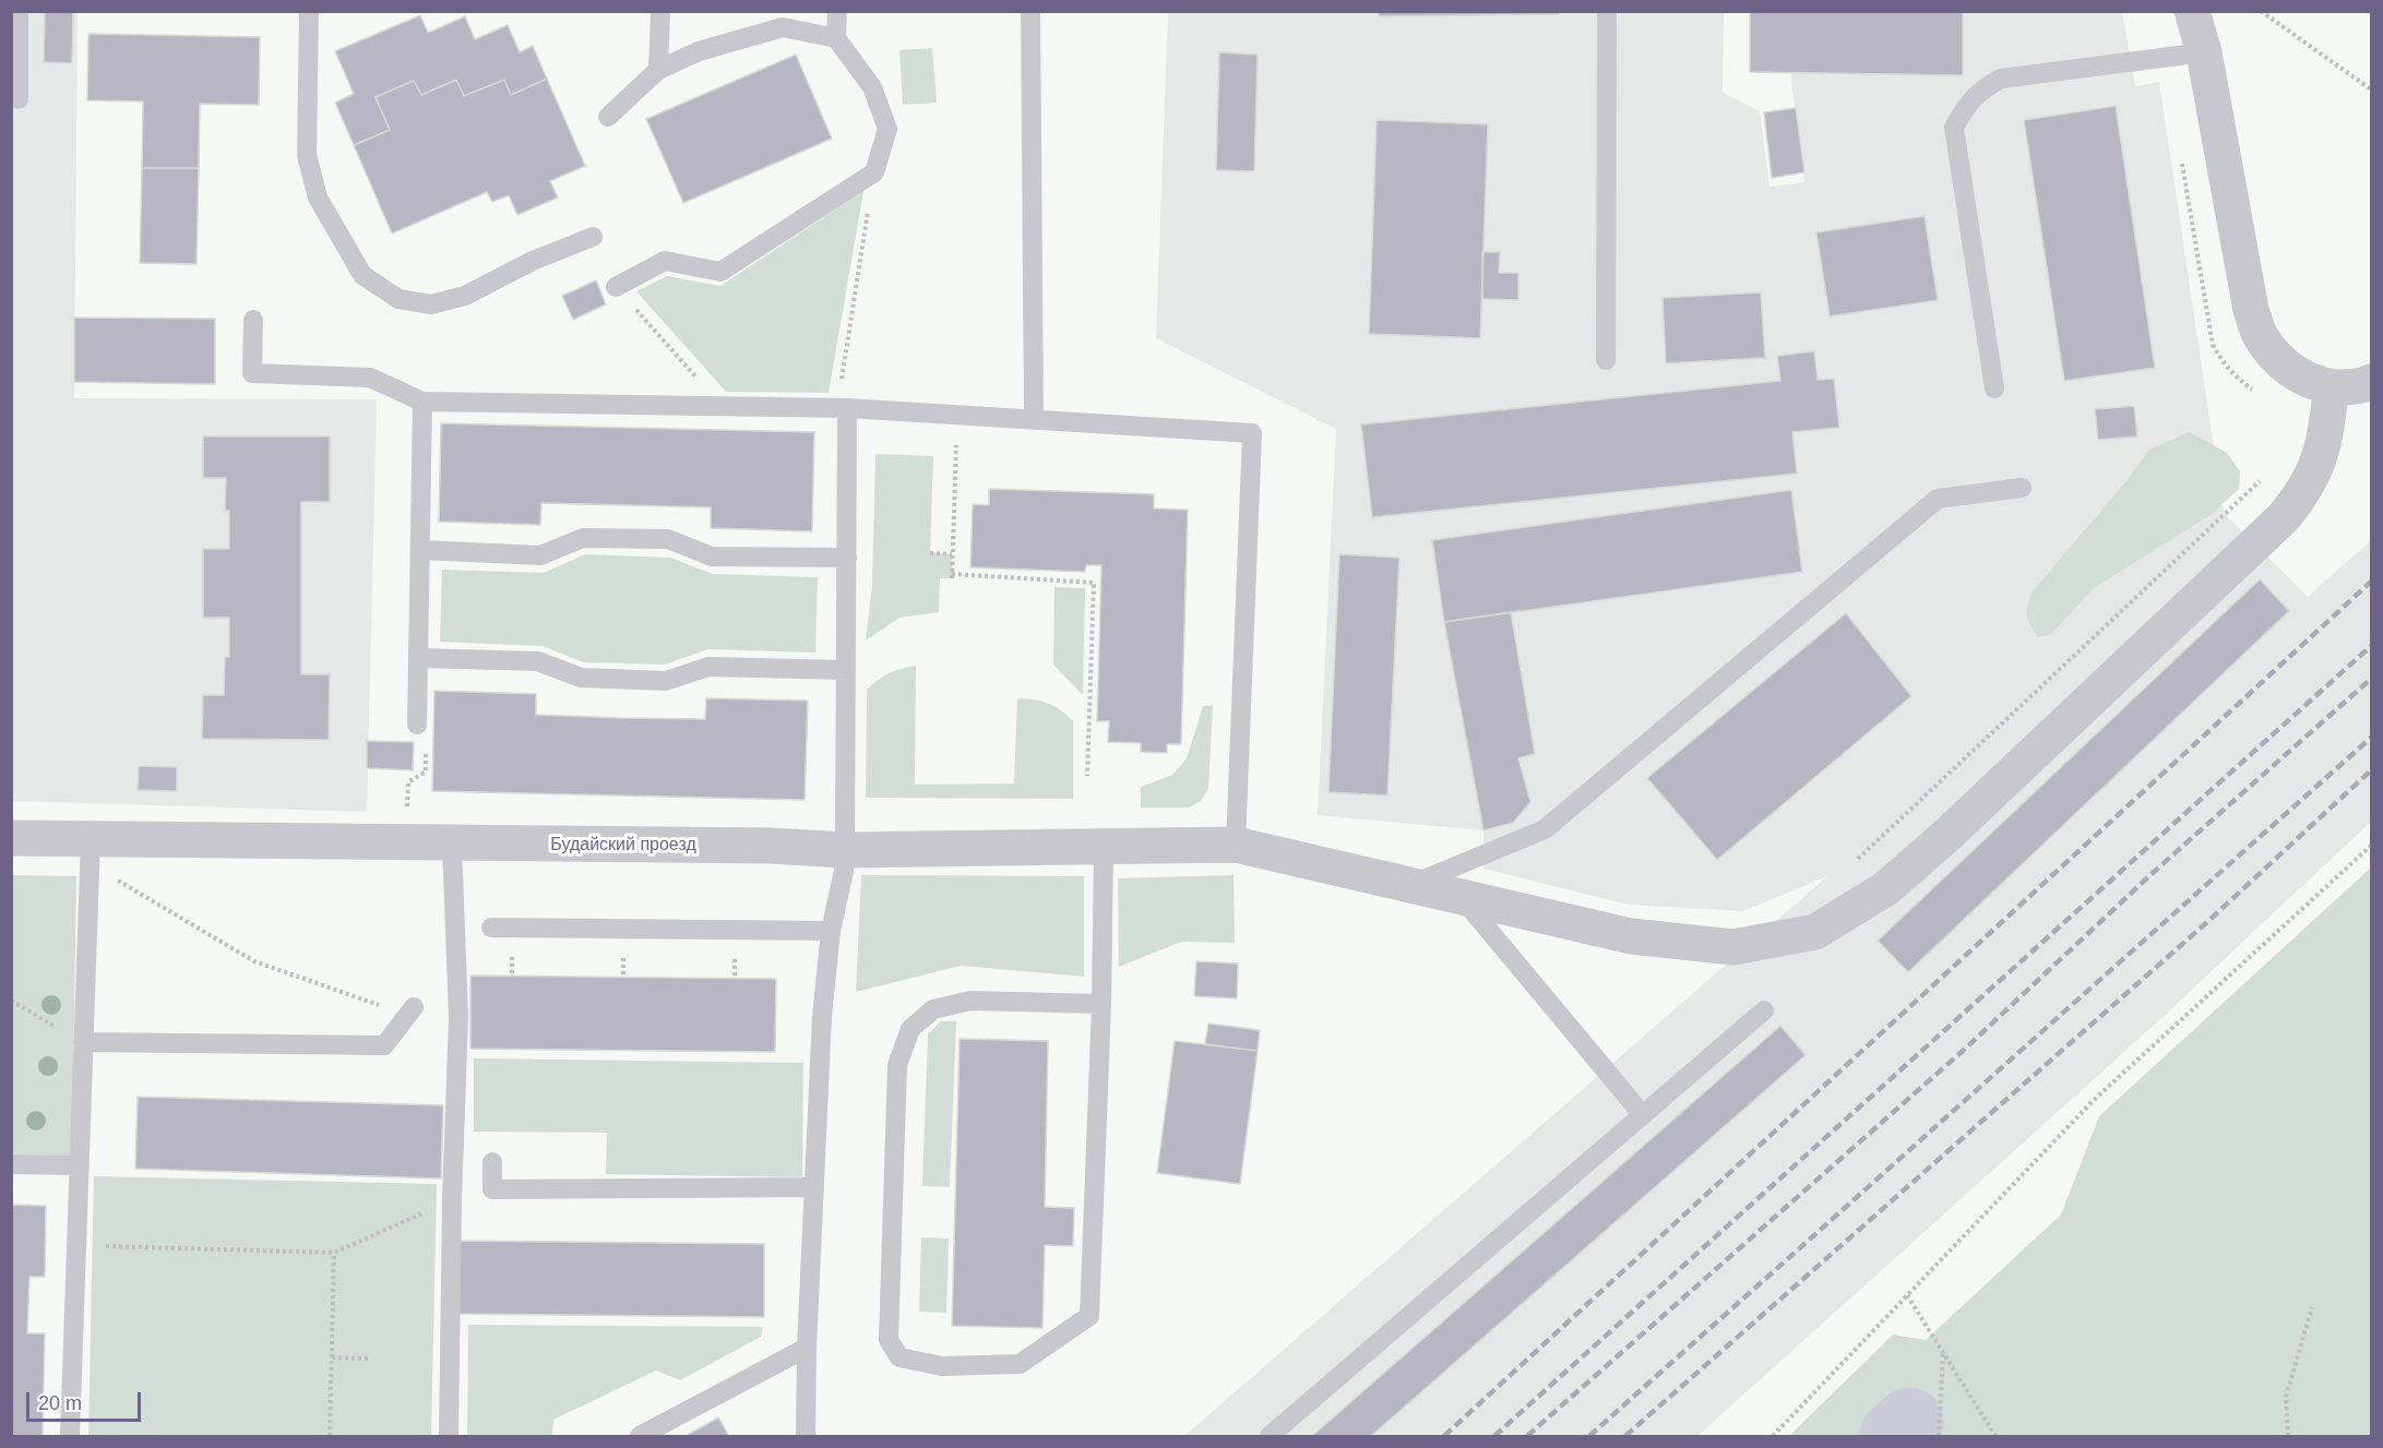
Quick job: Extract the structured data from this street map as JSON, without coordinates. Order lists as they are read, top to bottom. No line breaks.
{"streets":{"street":["Будайский проезд"]},"scale_bar":"20 m"}
